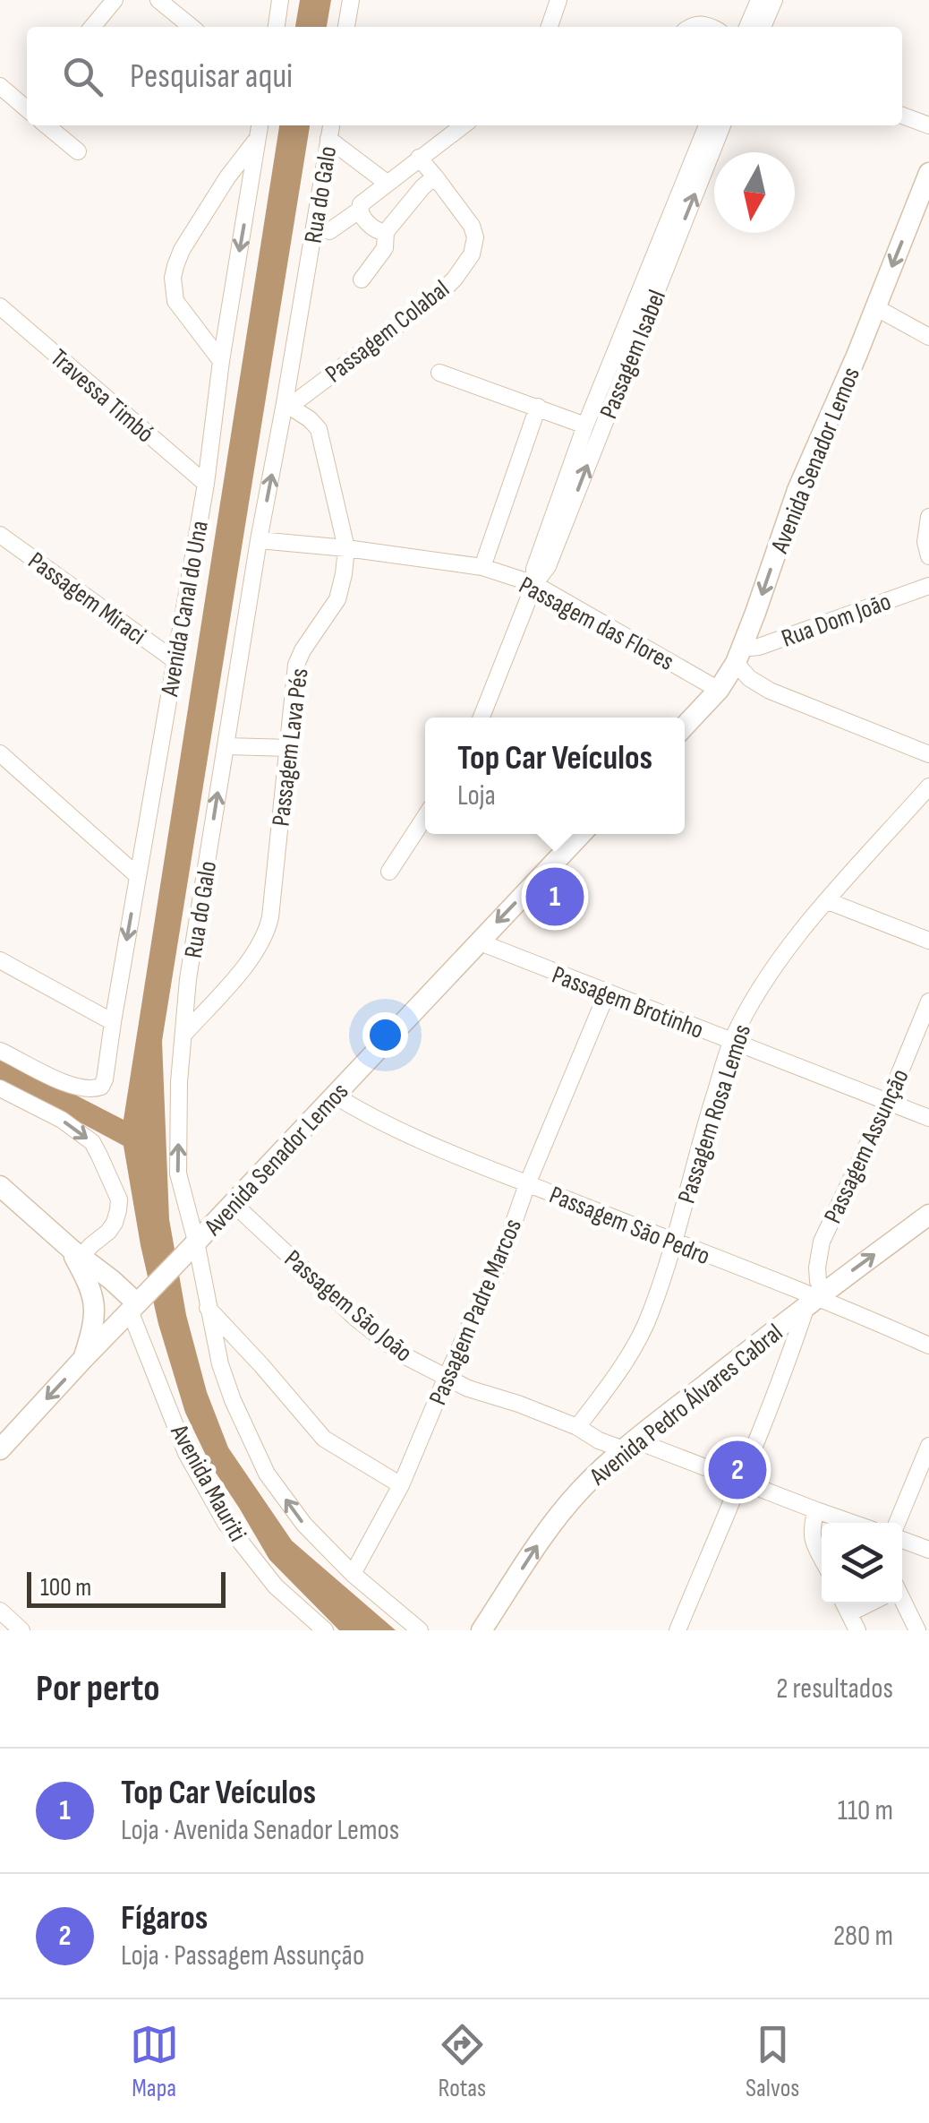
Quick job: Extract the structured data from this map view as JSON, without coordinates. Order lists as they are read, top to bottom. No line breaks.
{"streets":{"main road":["Avenida Senador Lemos","Avenida Pedro Álvares Cabral"],"street":["Rua do Galo","Passagem Colabal","Passagem Isabel","Travessa Timbó","Passagem Miraci","Avenida Canal do Una","Rua Dom João","Passagem das Flores","Passagem Lava Pés","Passagem Brotinho","Passagem Rosa Lemos","Passagem Assunção","Passagem São Pedro","Passagem São João","Passagem Padre Marcos","Avenida Mauriti"]},"crossings":[["Rua do Galo","Passagem Colabal"],["Rua do Galo","Avenida Senador Lemos"],["Rua do Galo","Passagem das Flores"],["Rua do Galo","Passagem Lava Pés"],["Rua do Galo","Passagem Padre Marcos"],["Passagem Colabal","Passagem Lava Pés"],["Passagem Isabel","Passagem das Flores"],["Travessa Timbó","Avenida Canal do Una"],["Avenida Senador Lemos","Rua Dom João"],["Avenida Senador Lemos","Passagem das Flores"],["Avenida Senador Lemos","Passagem Brotinho"],["Avenida Senador Lemos","Passagem São Pedro"],["Avenida Senador Lemos","Passagem São João"],["Avenida Senador Lemos","Avenida Mauriti"],["Passagem Miraci","Avenida Canal do Una"],["Passagem das Flores","Passagem Lava Pés"],["Passagem Brotinho","Passagem Rosa Lemos"],["Passagem Brotinho","Passagem Assunção"],["Passagem Brotinho","Passagem Padre Marcos"],["Passagem Rosa Lemos","Passagem São Pedro"],["Passagem Rosa Lemos","Passagem São João"],["Passagem Assunção","Passagem São Pedro"],["Passagem Assunção","Passagem São João"],["Passagem Assunção","Avenida Pedro Álvares Cabral"],["Passagem São Pedro","Passagem Padre Marcos"],["Passagem São Pedro","Avenida Pedro Álvares Cabral"],["Passagem São João","Passagem Padre Marcos"],["Passagem São João","Avenida Pedro Álvares Cabral"]],"one_way":["Rua do Galo","Avenida Senador Lemos","Avenida Pedro Álvares Cabral"],"scale_bar":"100 m","north":"bottom","page":{"search":"Pesquisar aqui","popup":["Top Car Veículos","Loja"],"pins":["1","2"],"scale":"100 m","heading":["Por perto","2 resultados"],"list":[{"mark":"1","name":"Top Car Veículos","note":"Loja · Avenida Senador Lemos","value":"110 m"},{"mark":"2","name":"Fígaros","note":"Loja · Passagem Assunção","value":"280 m"}],"nav":["Mapa","Rotas","Salvos"]}}
